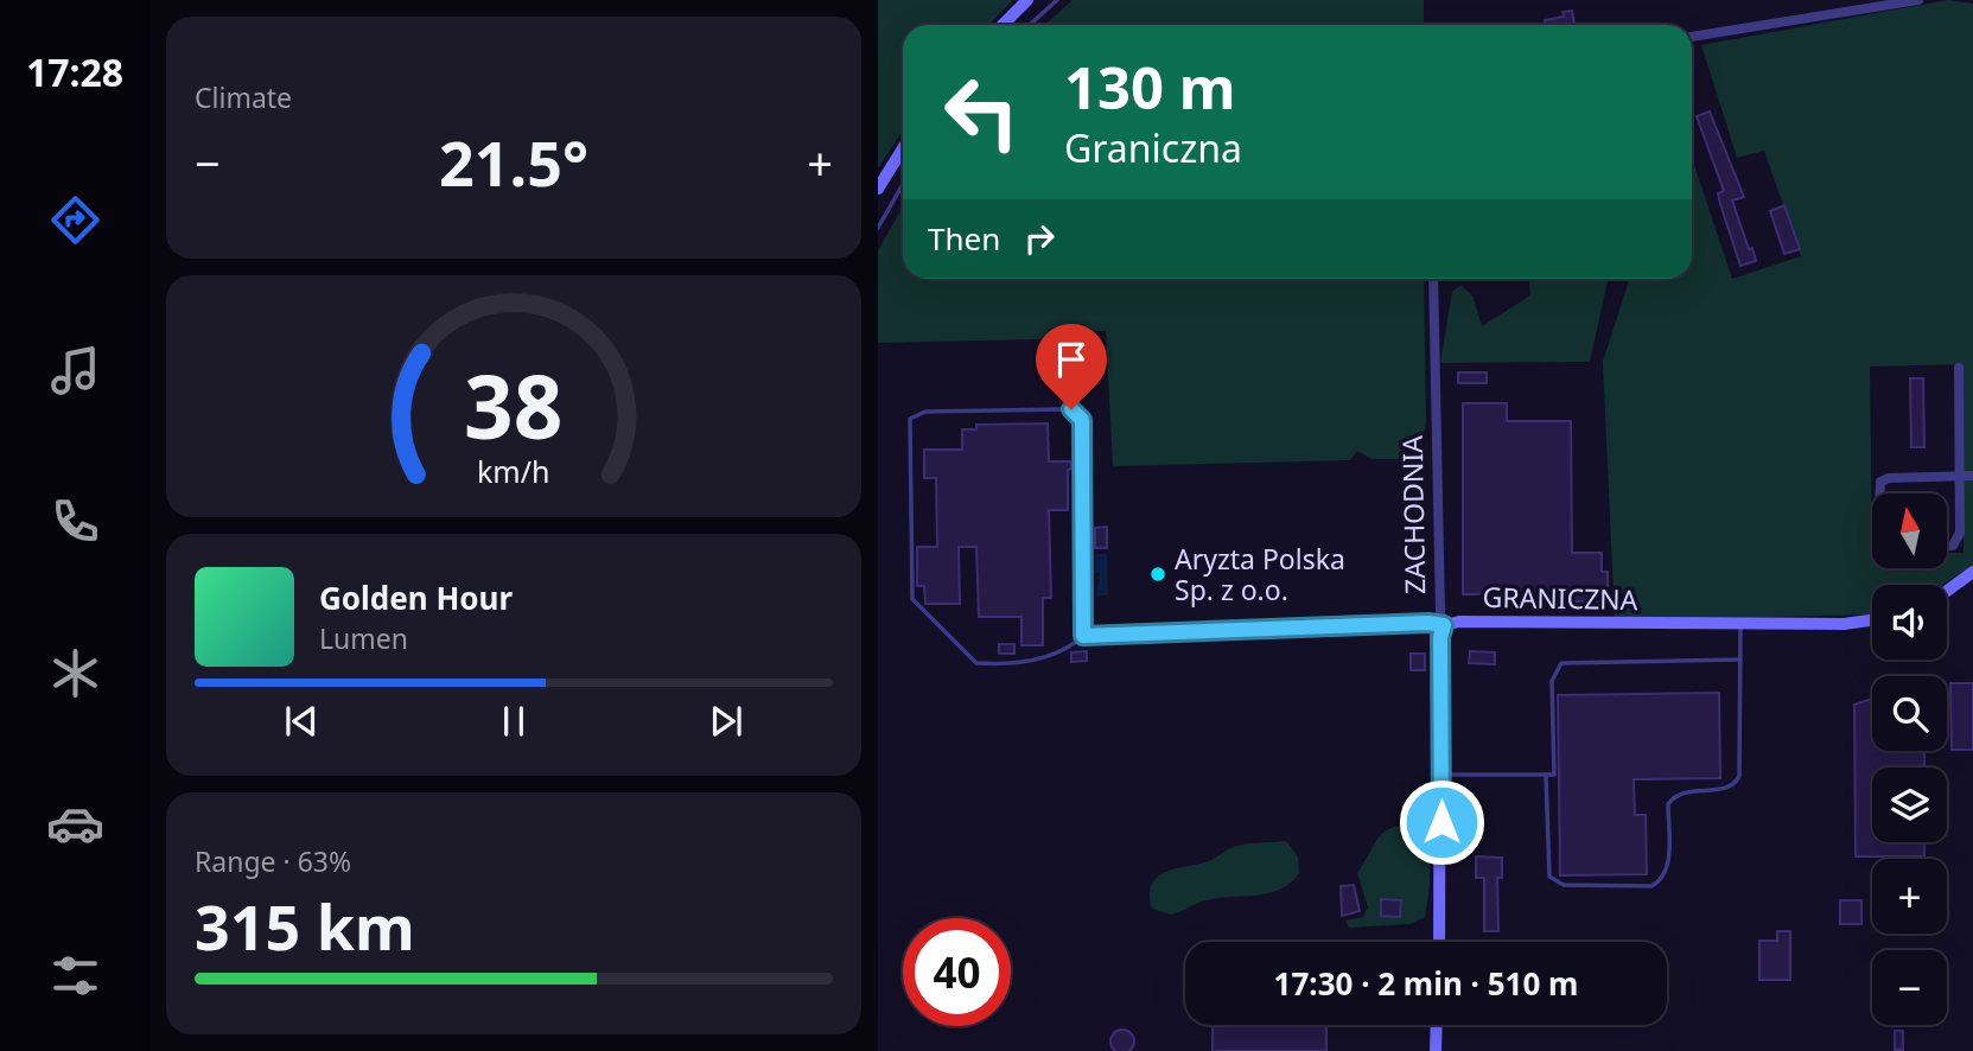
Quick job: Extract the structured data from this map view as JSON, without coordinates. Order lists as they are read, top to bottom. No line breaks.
{"streets":{"street":["ZACHODNIA","GRANICZNA"]},"crossings":[["ZACHODNIA","GRANICZNA"]],"places":["Aryzta Polska Sp. z o.o."],"north":"top","page":{"tabs":"17:28","tile":["Climate",["Range · 63%","315 km"]],"turn":["130 m","Graniczna"],"heat":["−","21.5°","+"],"then":"Then","map_buttons":["+","−"],"song":["Golden Hour","Lumen"],"limit":"40","trip":"17:30 · 2 min · 510 m","gauge":["38","km/h"]}}
